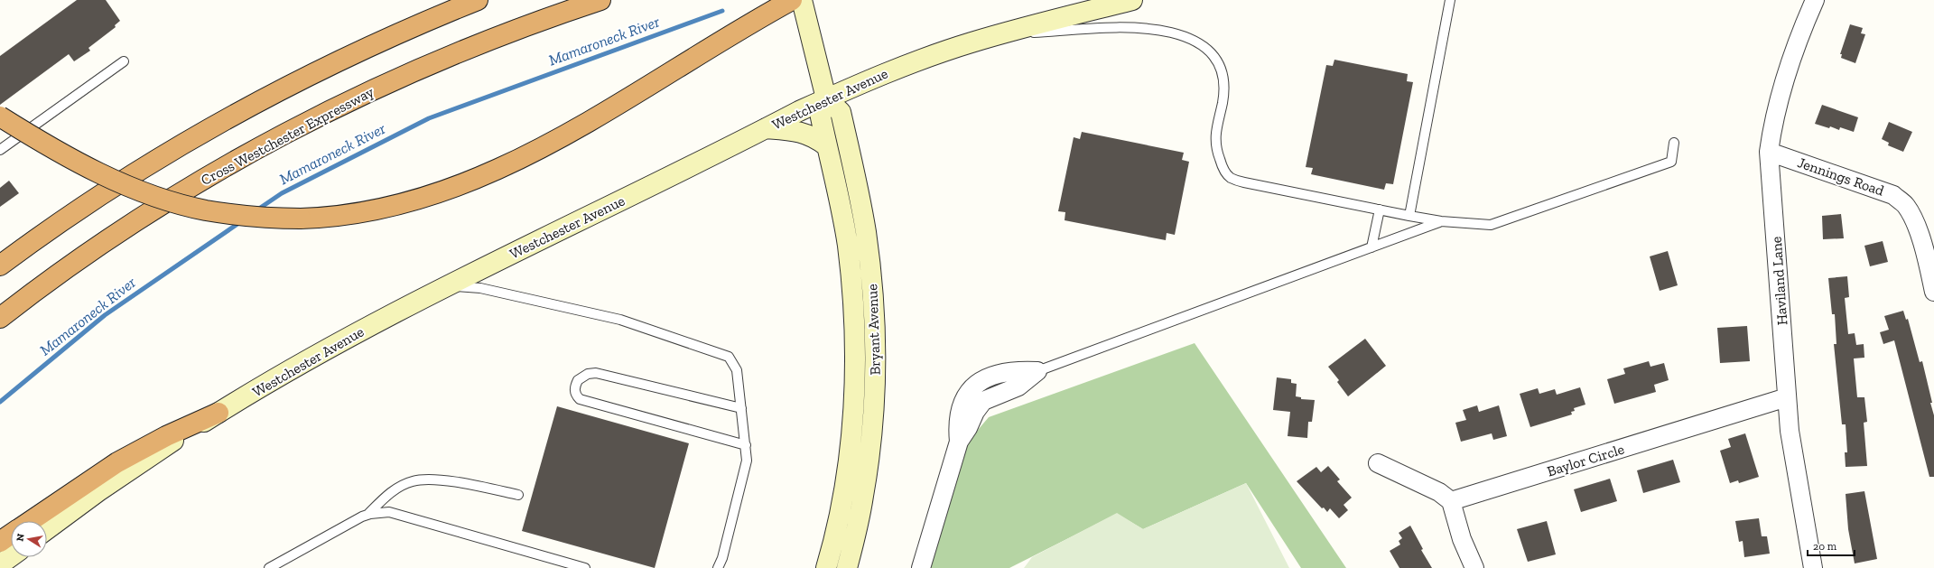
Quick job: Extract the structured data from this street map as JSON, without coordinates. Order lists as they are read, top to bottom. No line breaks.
{"streets":{"highway":["Cross Westchester Expressway"],"main road":["Westchester Avenue","Bryant Avenue"],"street":["Jennings Road","Haviland Lane","Baylor Circle"]},"crossings":[["Westchester Avenue","Bryant Avenue"],["Jennings Road","Haviland Lane"],["Haviland Lane","Baylor Circle"]],"water":["Mamaroneck River"],"scale_bar":"20 m","north":"left"}
